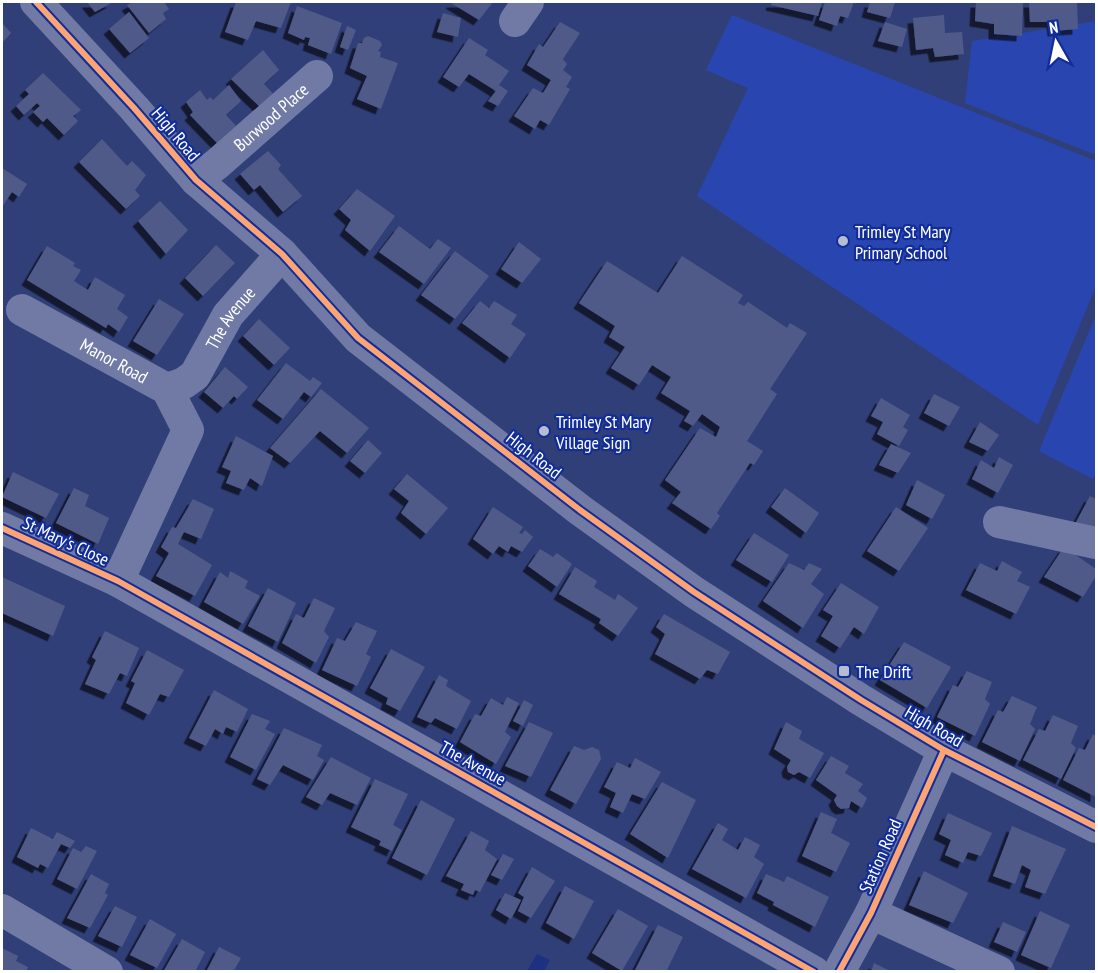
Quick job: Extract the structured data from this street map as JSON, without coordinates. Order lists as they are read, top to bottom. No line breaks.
{"streets":{"street":["Burwood Place","High Road","The Avenue","Manor Road","St Mary's Close","Station Road"]},"crossings":[["Burwood Place","High Road"],["High Road","The Avenue"],["High Road","Station Road"],["The Avenue","Manor Road"],["The Avenue","St Mary's Close"],["Manor Road","St Mary's Close"]],"places":{"other":["Trimley St Mary Primary School","Trimley St Mary Village Sign"],"transit":["The Drift"]},"north":"top"}
